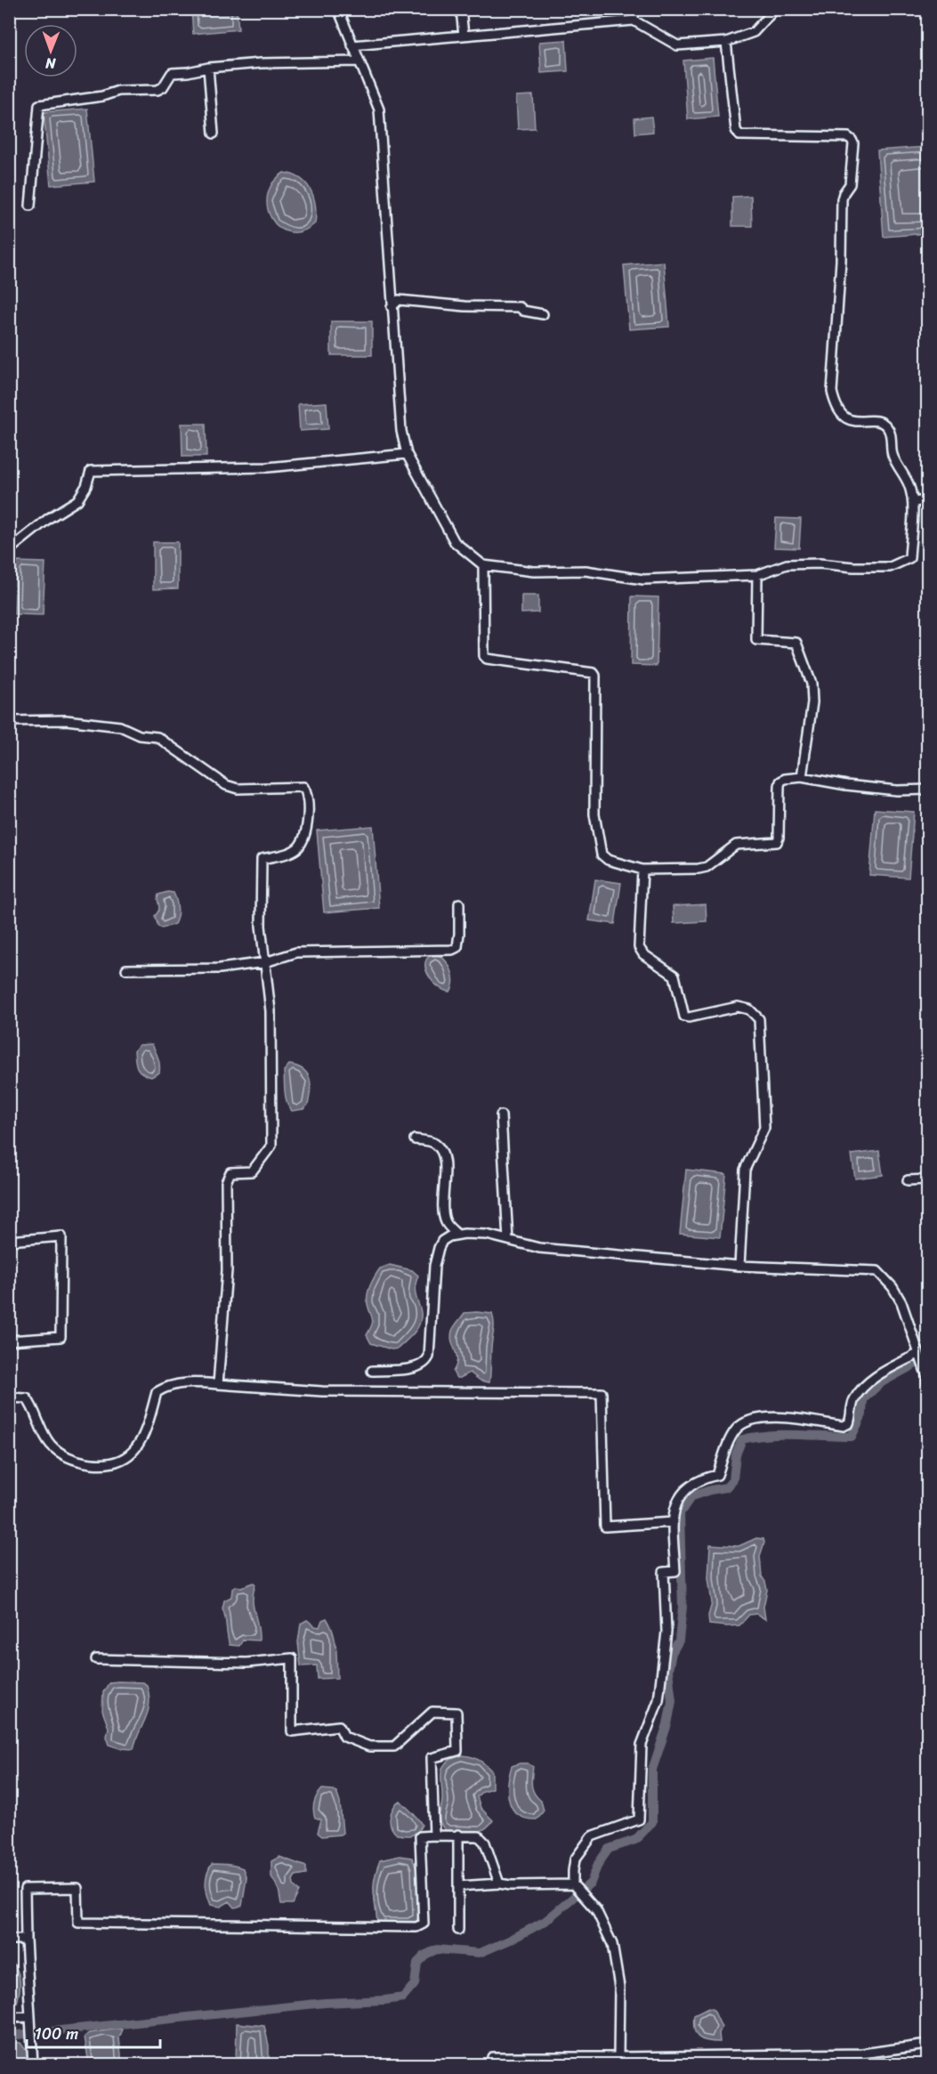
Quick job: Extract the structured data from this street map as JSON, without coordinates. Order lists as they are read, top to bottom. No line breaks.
{"scale_bar":"100 m","north":"bottom"}
